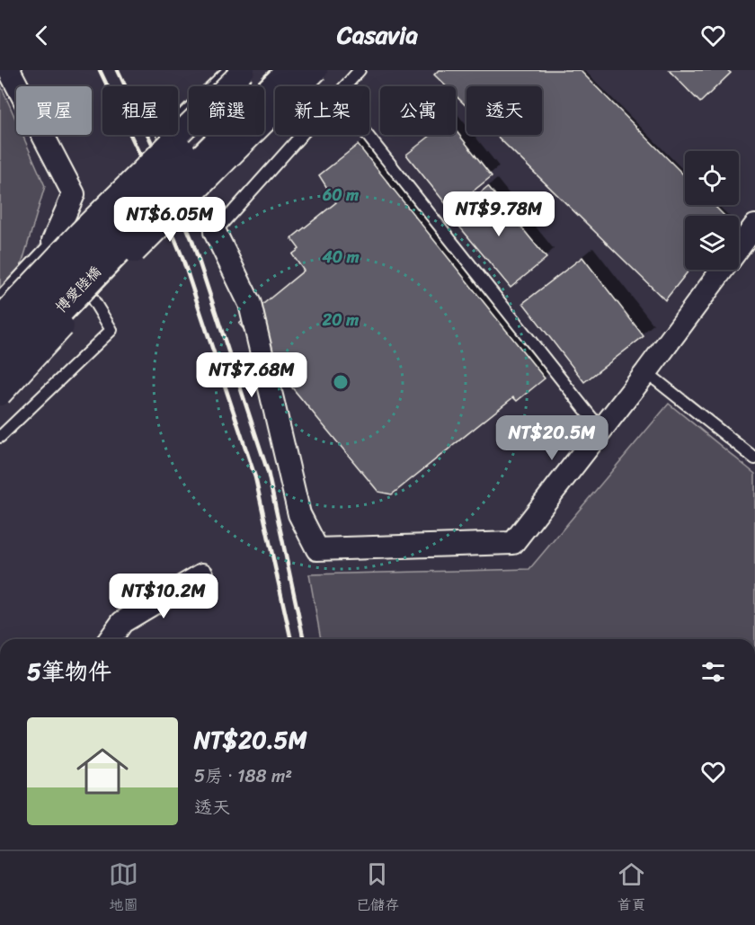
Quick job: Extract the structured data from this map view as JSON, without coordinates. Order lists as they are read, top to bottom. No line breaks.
{"streets":{"main road":["博愛陸橋"]},"page":{"header":"Casavia","chip":["買屋","租屋","篩選","新上架","公寓","透天"],"price":["NT$9.78M","NT$6.05M","NT$7.68M","NT$20.5M","NT$10.2M"],"heading":"5筆物件","list":[{"name":"NT$20.5M","note":"5房 · 188 m² · 透天"}],"tabs":["地圖","已儲存","首頁"]},"rings":["60 m","40 m","20 m"]}
